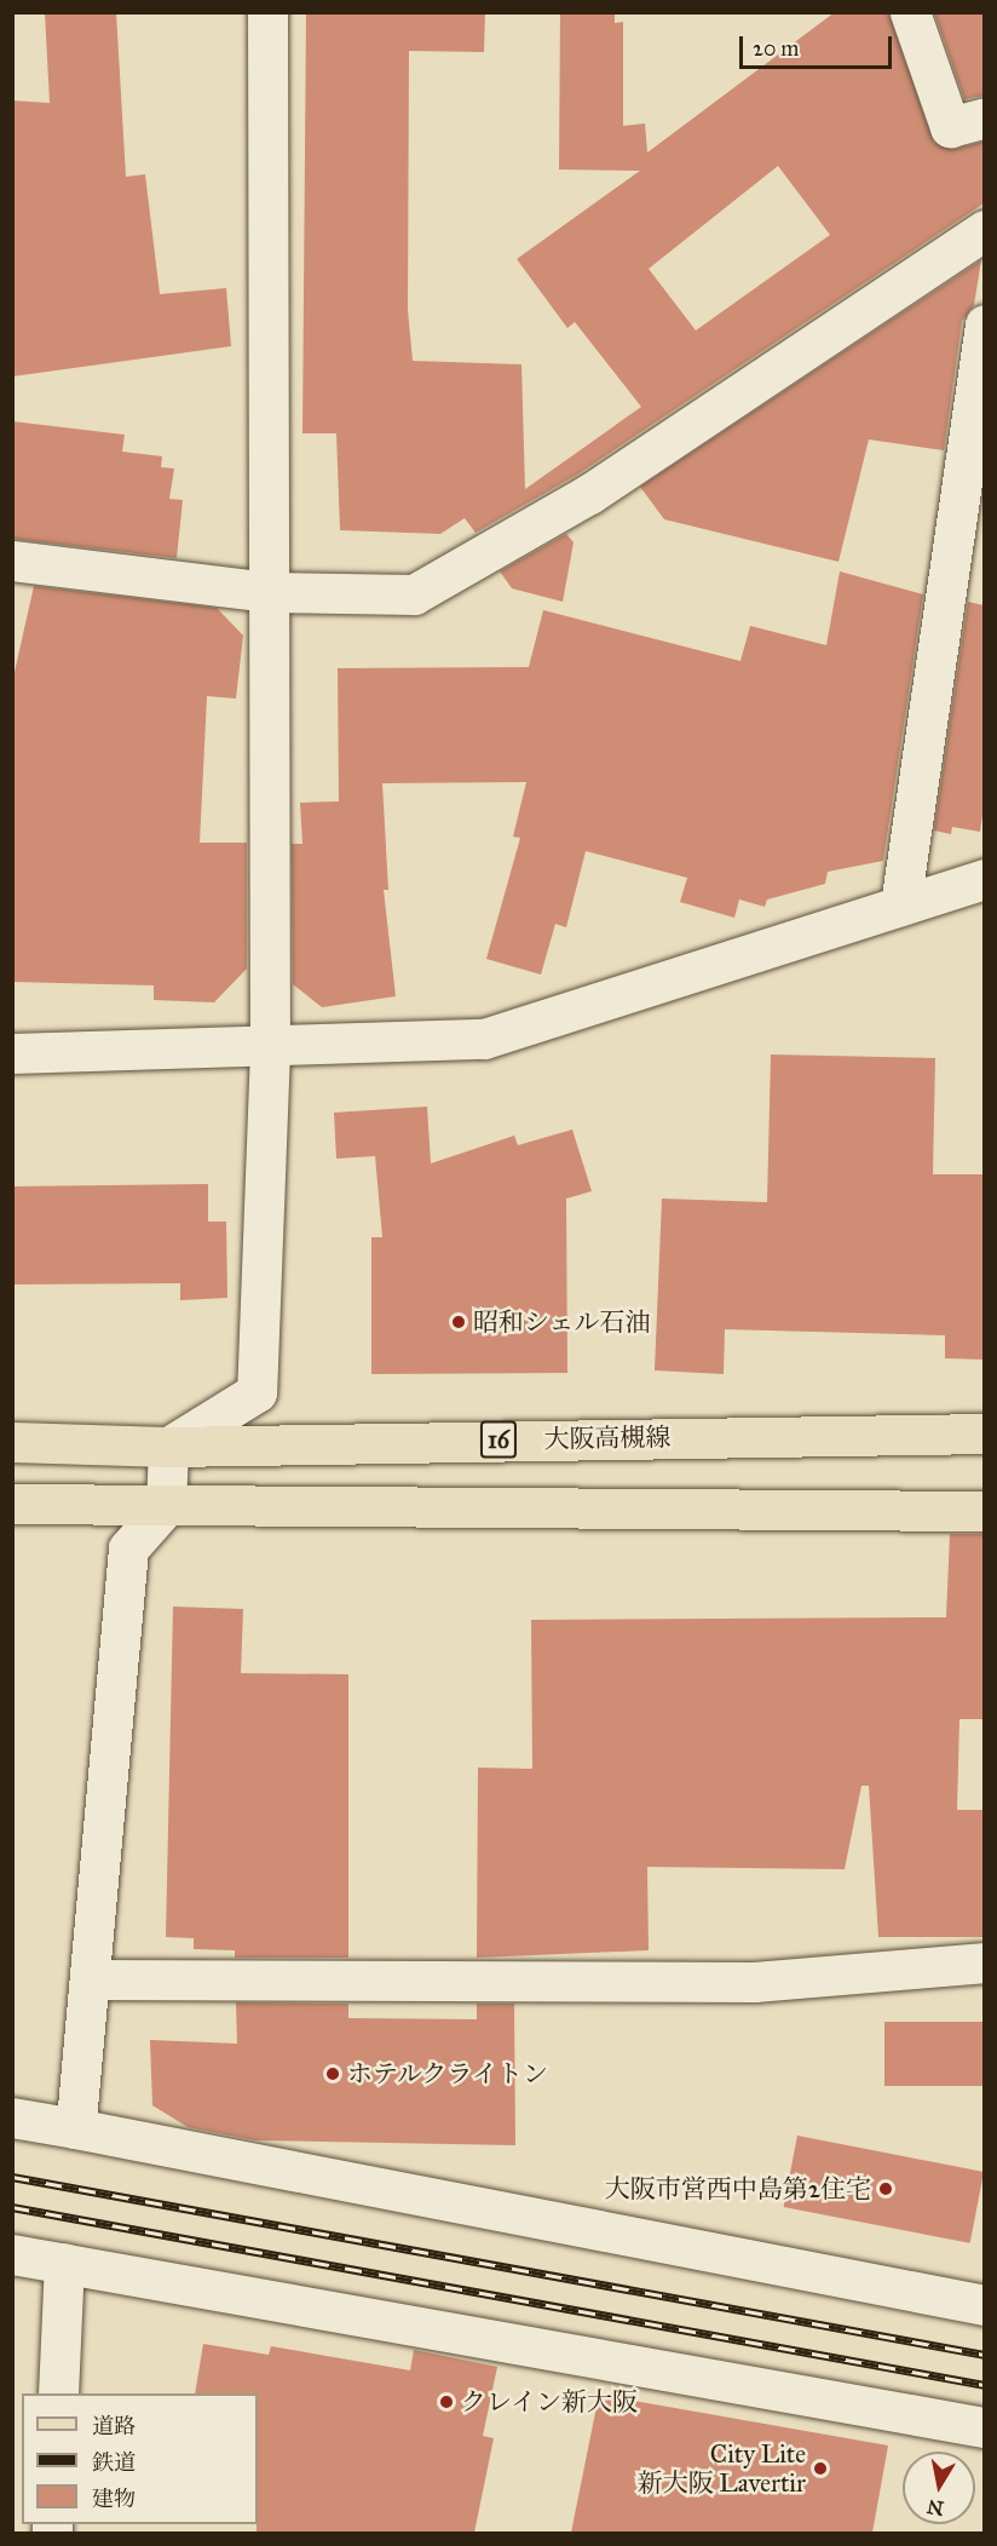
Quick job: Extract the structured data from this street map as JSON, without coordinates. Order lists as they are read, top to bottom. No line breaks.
{"streets":{"main road":["大阪高槻線","16"]},"places":["昭和シェル石油","ホテルクライトン","大阪市営西中島第2住宅","クレイン新大阪","City Lite 新大阪 Lavertir"],"legend":["道路","鉄道","建物"],"scale_bar":"20 m","north":"bottom"}
